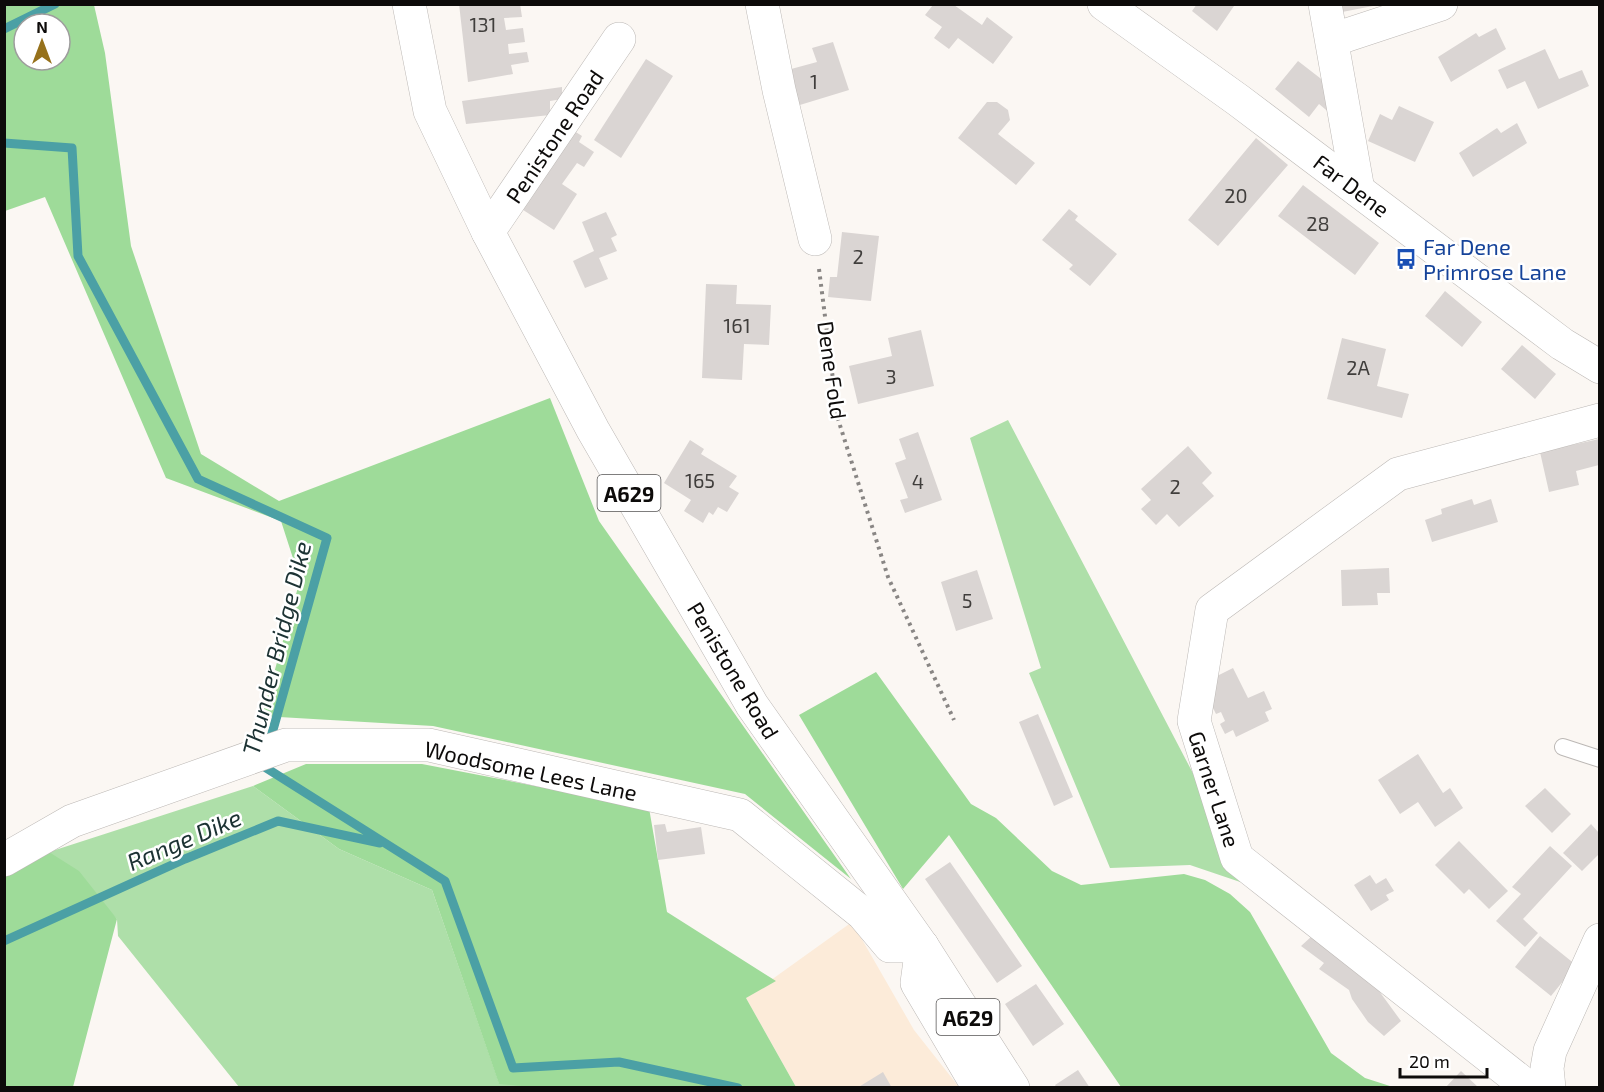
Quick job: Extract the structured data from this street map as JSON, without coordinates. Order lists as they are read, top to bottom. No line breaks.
{"streets":{"main road":["Penistone Road","Far Dene","A629","Woodsome Lees Lane","Garner Lane"],"path":["Dene Fold"]},"crossings":[["Penistone Road","Woodsome Lees Lane"]],"water":["Thunder Bridge Dike","Range Dike"],"places":{"bus stop":["Far Dene Primrose Lane"]},"house_numbers":["131","1","20","28","2","161","2A","3","165","4","2","5"],"scale_bar":"20 m","north":"top"}
